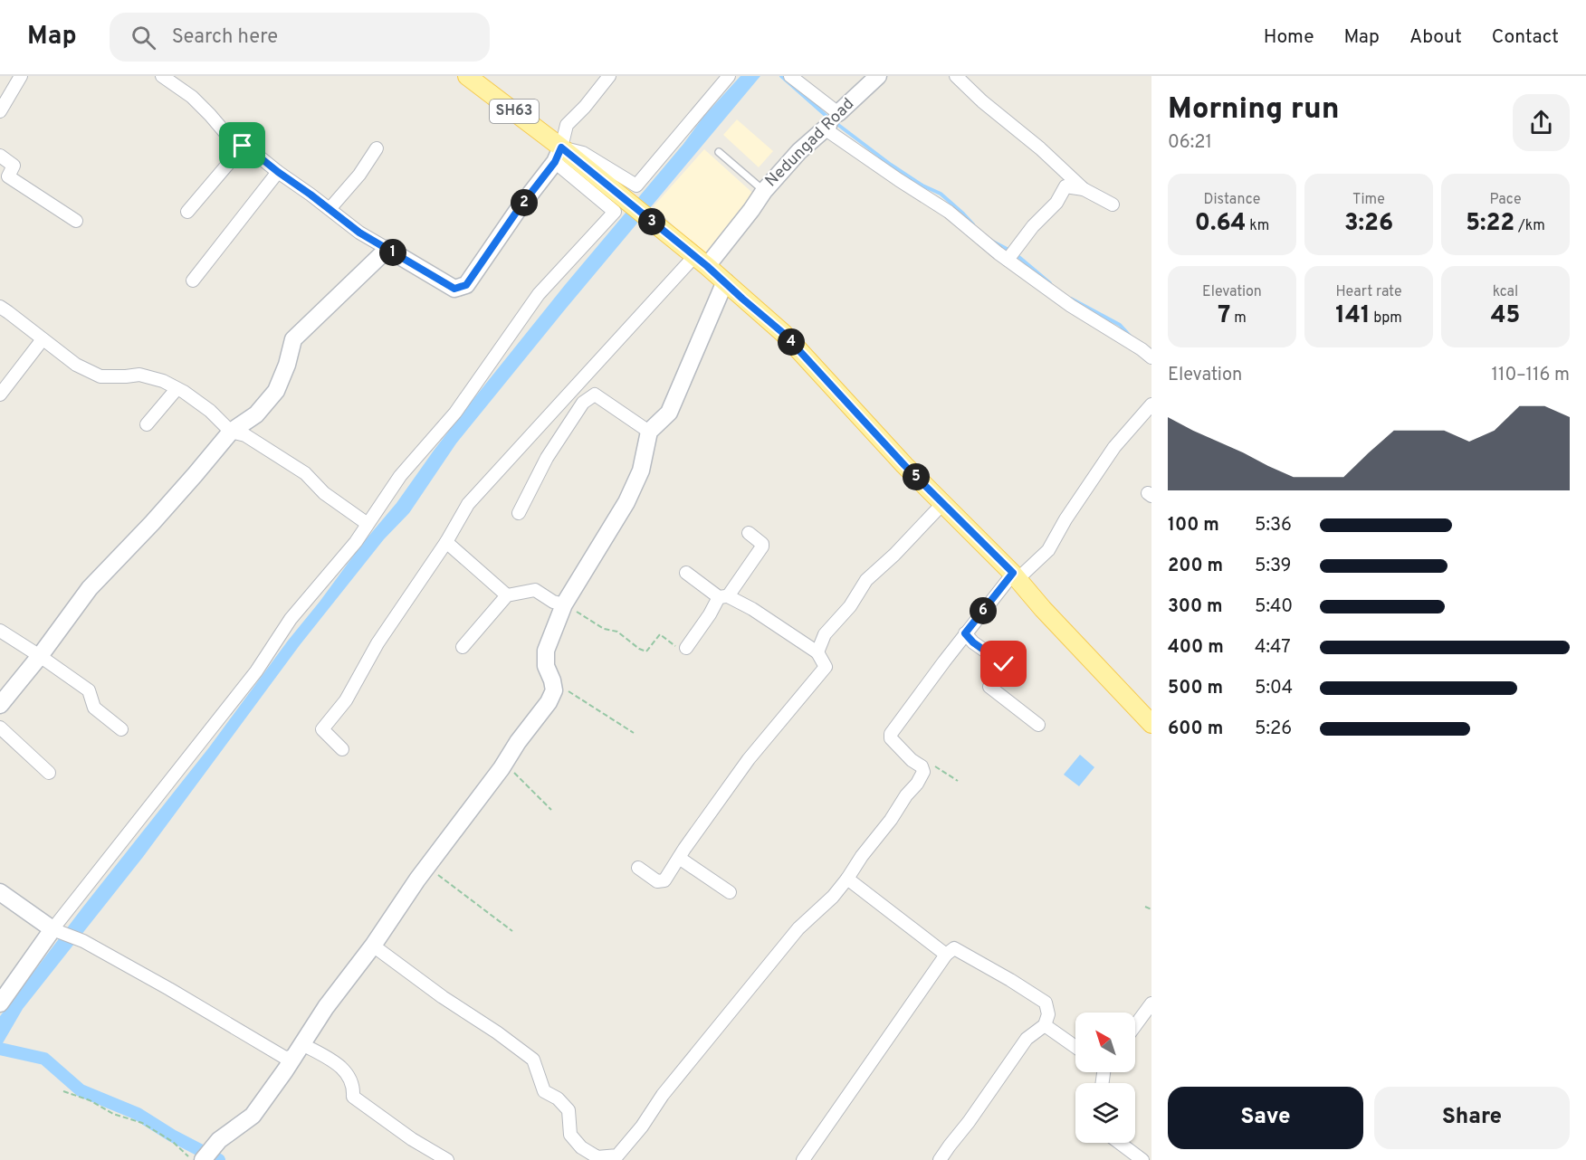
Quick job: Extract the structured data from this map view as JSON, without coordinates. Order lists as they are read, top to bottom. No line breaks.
{"streets":{"main road":["SH63"],"street":["Nedungad Road"]},"crossings":[["SH63","Nedungad Road"]],"north":"top left","page":{"header":"Map","search":"Search here","nav":["Home","Map","About","Contact"],"heading":["Morning run","06:21"],"stats":[["Distance","0.64 km"],["Time","3:26"],["Pace","5:22 /km"],["Elevation","7 m"],["Heart rate","141 bpm"],["kcal","45"]],"pins":["2","3","1","4","5","6"],"chart":["Elevation","110–116 m"],"list":[{"name":"100 m","note":"5:36"},{"name":"200 m","note":"5:39"},{"name":"300 m","note":"5:40"},{"name":"400 m","note":"4:47"},{"name":"500 m","note":"5:04"},{"name":"600 m","note":"5:26"}],"buttons":["Save","Share"]}}
